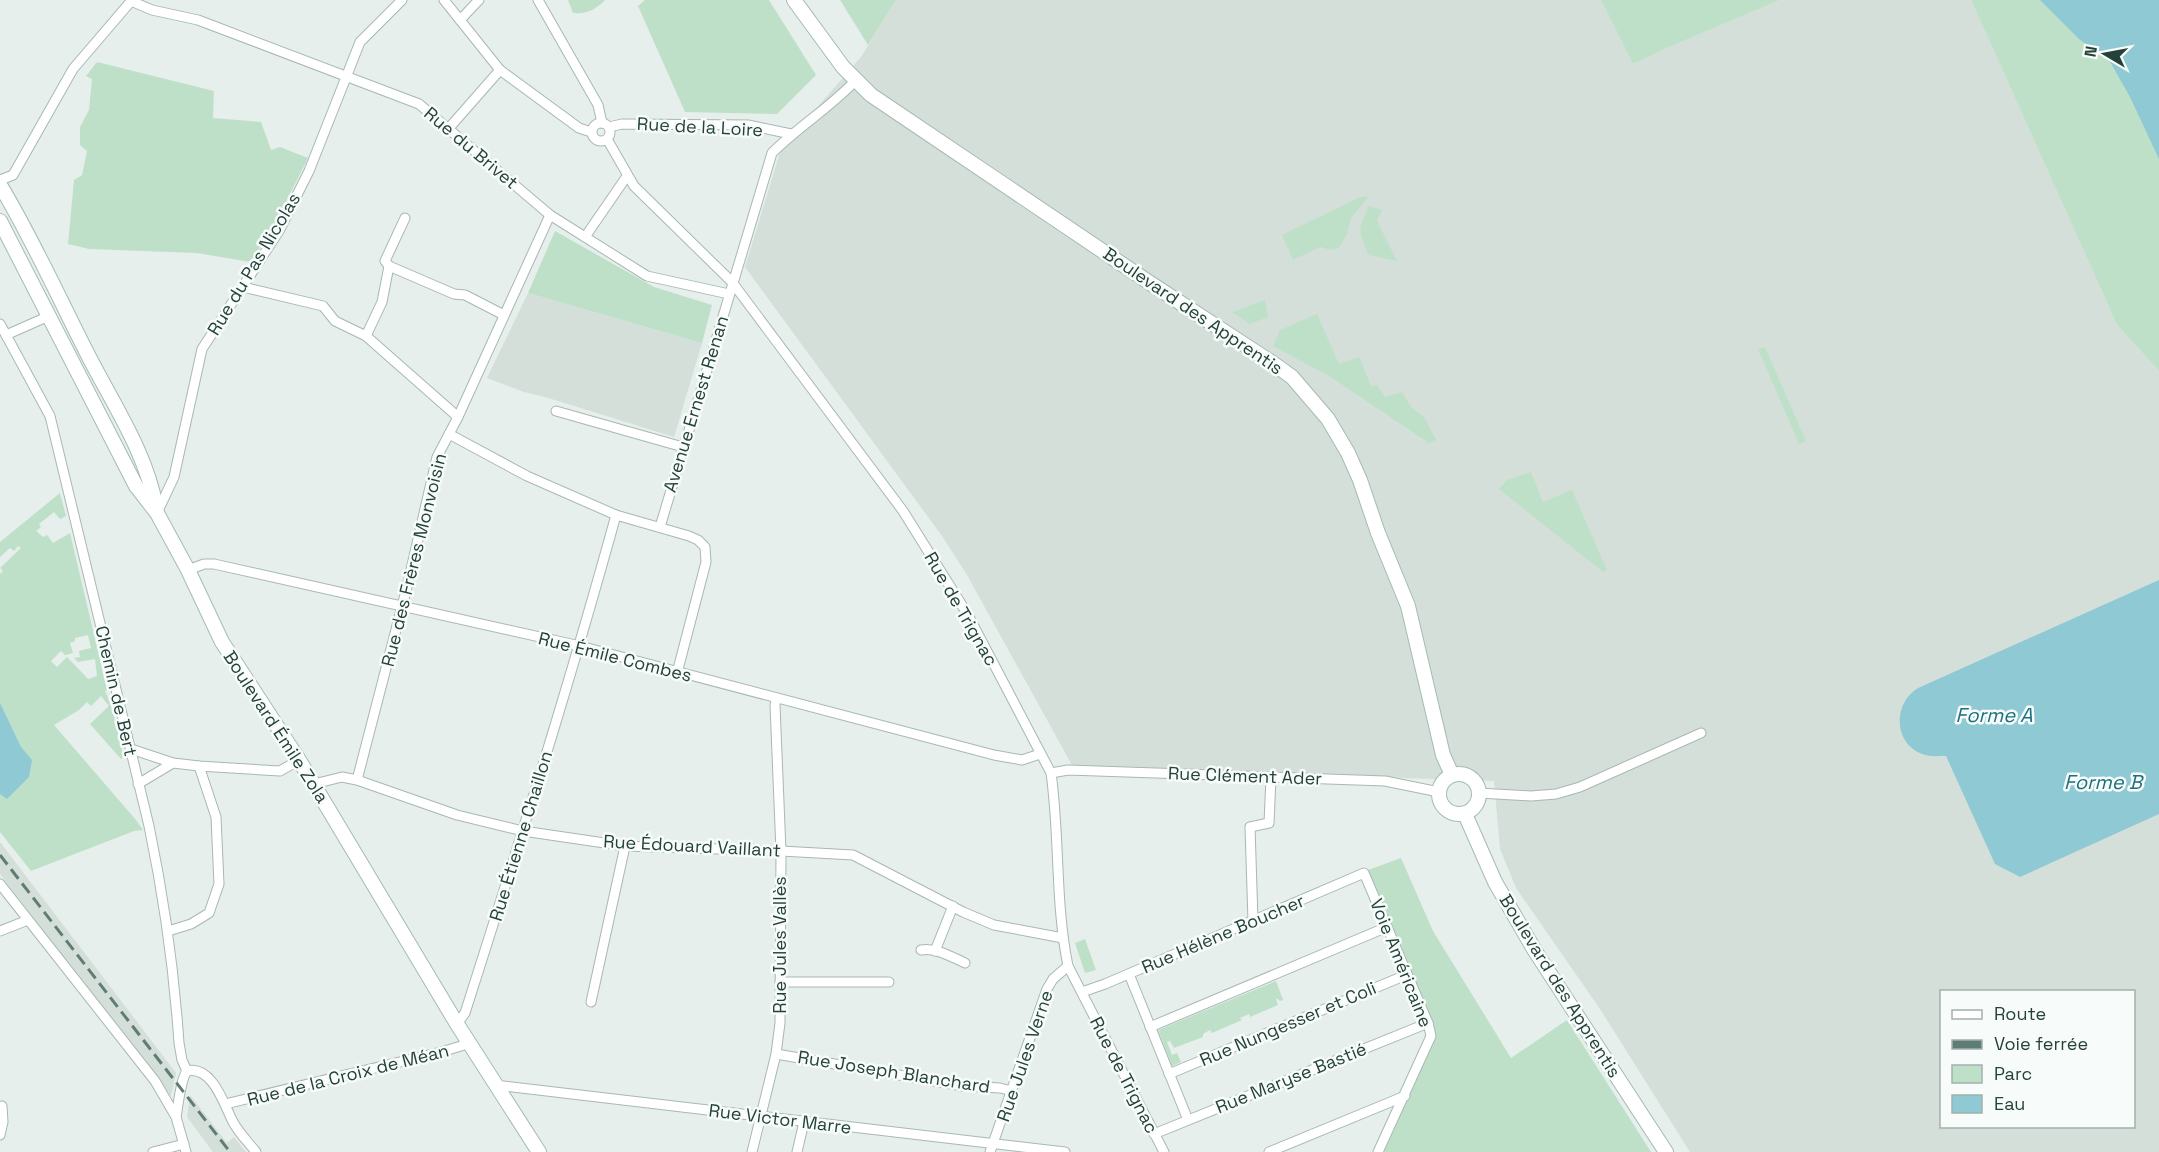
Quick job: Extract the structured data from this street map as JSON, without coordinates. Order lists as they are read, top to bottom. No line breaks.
{"streets":{"main road":["Boulevard des Apprentis","Boulevard Émile Zola"],"street":["Rue de la Loire","Rue du Brivet","Rue du Pas Nicolas","Avenue Ernest Renan","Rue des Frères Monvoisin","Rue de Trignac","Rue Émile Combes","Chemin de Bert","Rue Clément Ader","Rue Étienne Chaillon","Rue Édouard Vaillant","Rue Hélène Boucher","Rue Jules Vallès","Voie Américaine","Rue Nungesser et Coli","Rue Jules Verne","Rue Joseph Blanchard","Rue de la Croix de Méan","Rue Maryse Bastié","Rue Victor Marre"]},"crossings":[["Rue de la Loire","Avenue Ernest Renan"],["Rue de la Loire","Rue de Trignac"],["Rue du Brivet","Rue du Pas Nicolas"],["Rue du Brivet","Avenue Ernest Renan"],["Rue du Brivet","Rue des Frères Monvoisin"],["Rue du Pas Nicolas","Boulevard Émile Zola"],["Boulevard des Apprentis","Avenue Ernest Renan"],["Boulevard des Apprentis","Rue Clément Ader"],["Avenue Ernest Renan","Rue de Trignac"],["Rue des Frères Monvoisin","Rue Émile Combes"],["Rue des Frères Monvoisin","Rue Édouard Vaillant"],["Rue de Trignac","Rue Émile Combes"],["Rue de Trignac","Rue Clément Ader"],["Rue de Trignac","Rue Édouard Vaillant"],["Rue de Trignac","Rue Hélène Boucher"],["Rue de Trignac","Rue Jules Verne"],["Rue de Trignac","Rue Maryse Bastié"],["Rue Émile Combes","Boulevard Émile Zola"],["Rue Émile Combes","Rue Étienne Chaillon"],["Rue Émile Combes","Rue Jules Vallès"],["Boulevard Émile Zola","Rue Étienne Chaillon"],["Boulevard Émile Zola","Rue Édouard Vaillant"],["Boulevard Émile Zola","Rue de la Croix de Méan"],["Boulevard Émile Zola","Rue Victor Marre"],["Rue Étienne Chaillon","Rue Édouard Vaillant"],["Rue Édouard Vaillant","Rue Jules Vallès"],["Rue Hélène Boucher","Voie Américaine"],["Rue Jules Vallès","Rue Joseph Blanchard"],["Rue Jules Vallès","Rue Victor Marre"],["Voie Américaine","Rue Nungesser et Coli"],["Voie Américaine","Rue Maryse Bastié"],["Rue Jules Verne","Rue Joseph Blanchard"],["Rue Jules Verne","Rue Victor Marre"]],"water":["Forme A","Forme B"],"legend":["Route","Voie ferrée","Parc","Eau"],"north":"left"}
